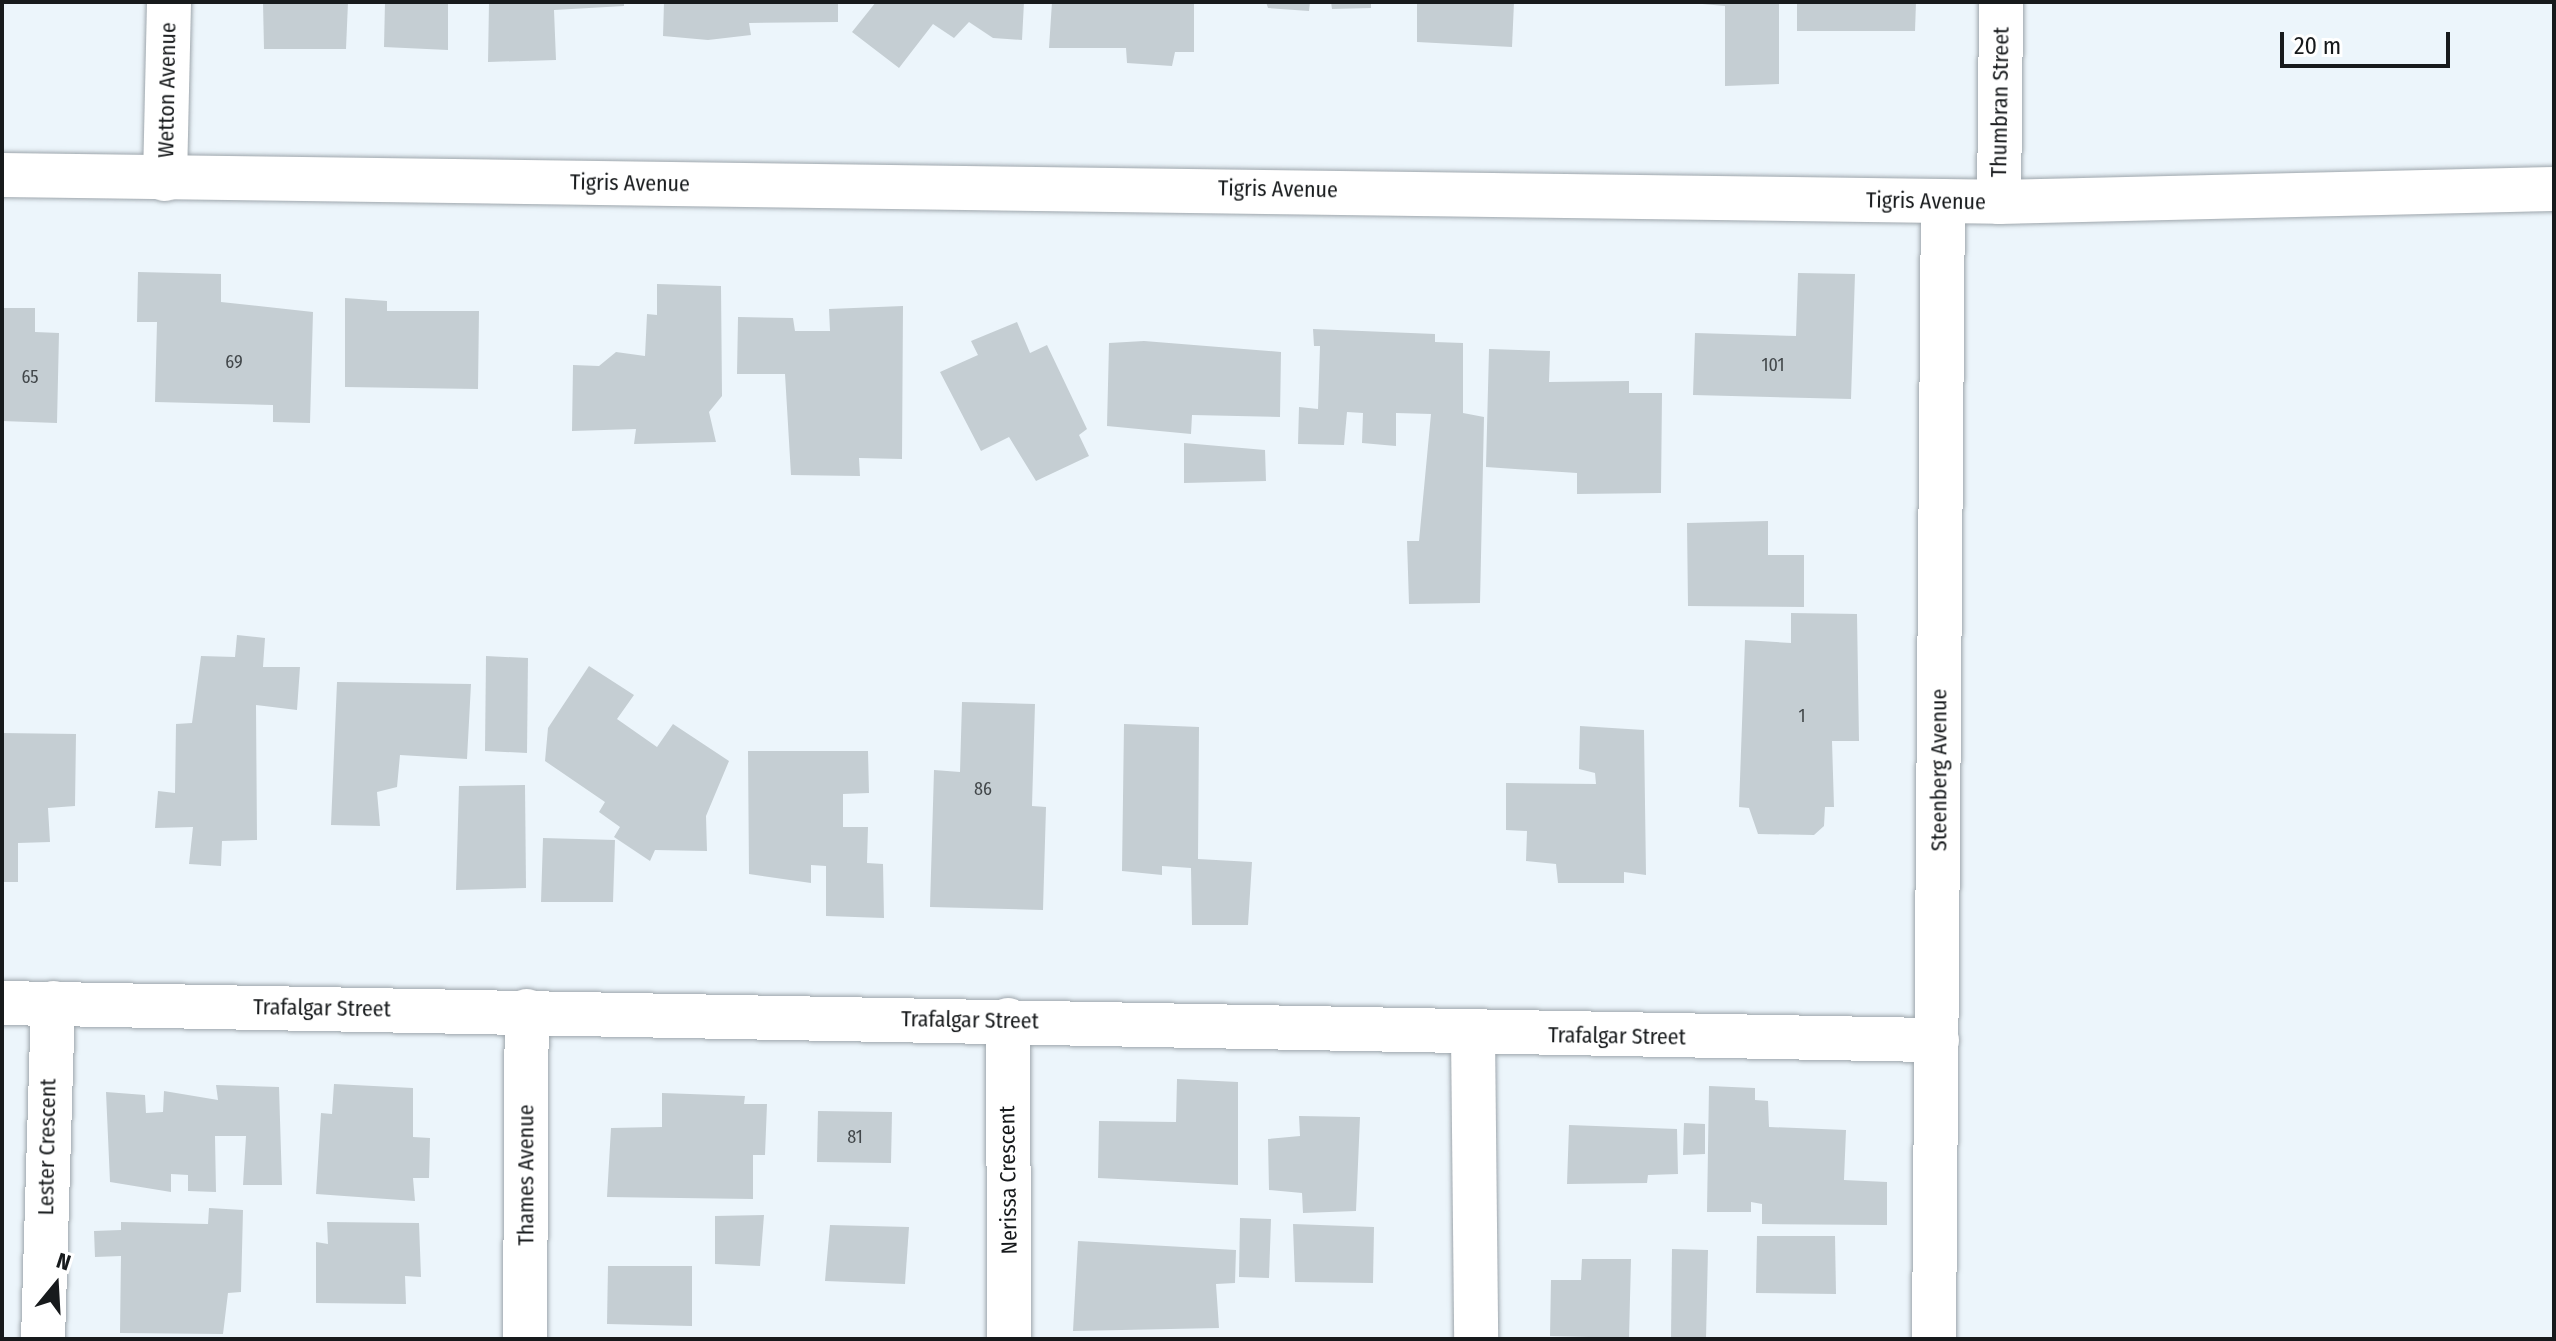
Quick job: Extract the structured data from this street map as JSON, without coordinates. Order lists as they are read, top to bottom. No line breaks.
{"streets":{"street":["Wetton Avenue","Thumbran Street","Tigris Avenue","Steenberg Avenue","Trafalgar Street","Lester Crescent","Thames Avenue","Nerissa Crescent"]},"crossings":[["Wetton Avenue","Tigris Avenue"],["Thumbran Street","Tigris Avenue"],["Tigris Avenue","Steenberg Avenue"],["Steenberg Avenue","Trafalgar Street"],["Trafalgar Street","Lester Crescent"],["Trafalgar Street","Thames Avenue"],["Trafalgar Street","Nerissa Crescent"]],"house_numbers":["69","101","65","1","86","81"],"scale_bar":"20 m","north":"top"}
